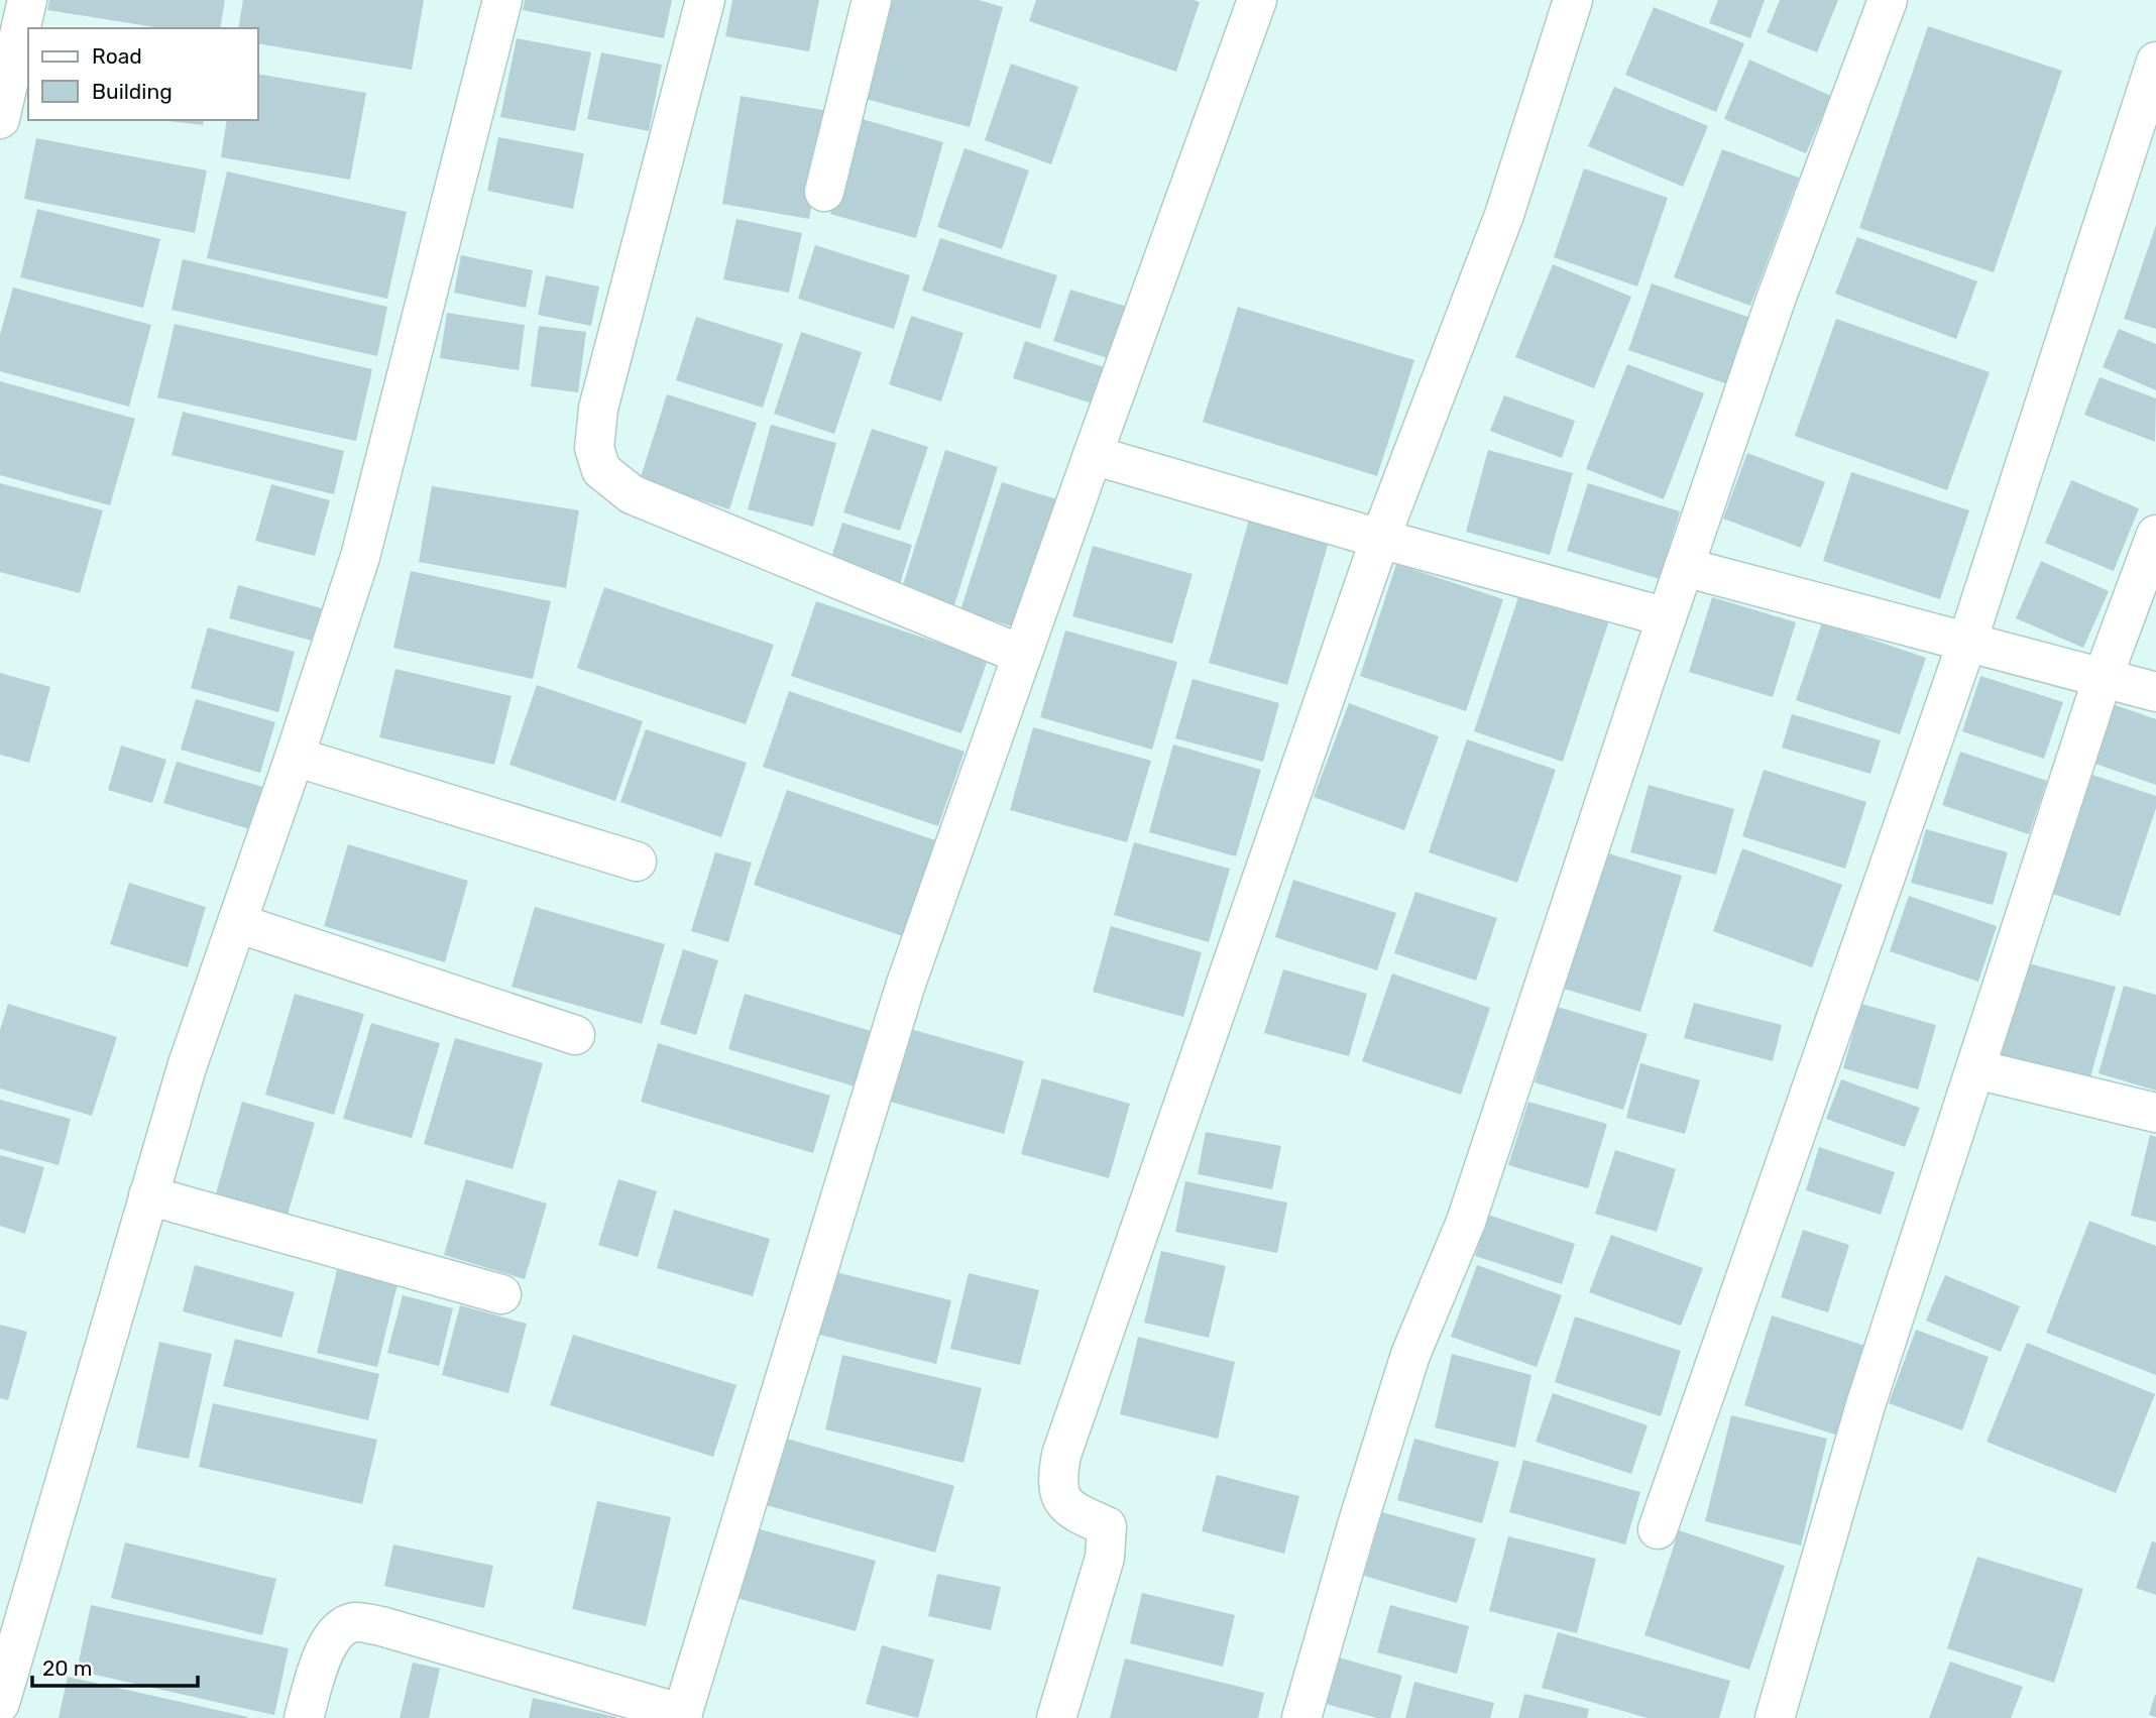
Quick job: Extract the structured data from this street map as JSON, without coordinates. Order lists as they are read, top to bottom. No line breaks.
{"legend":["Road","Building"],"scale_bar":"20 m"}
